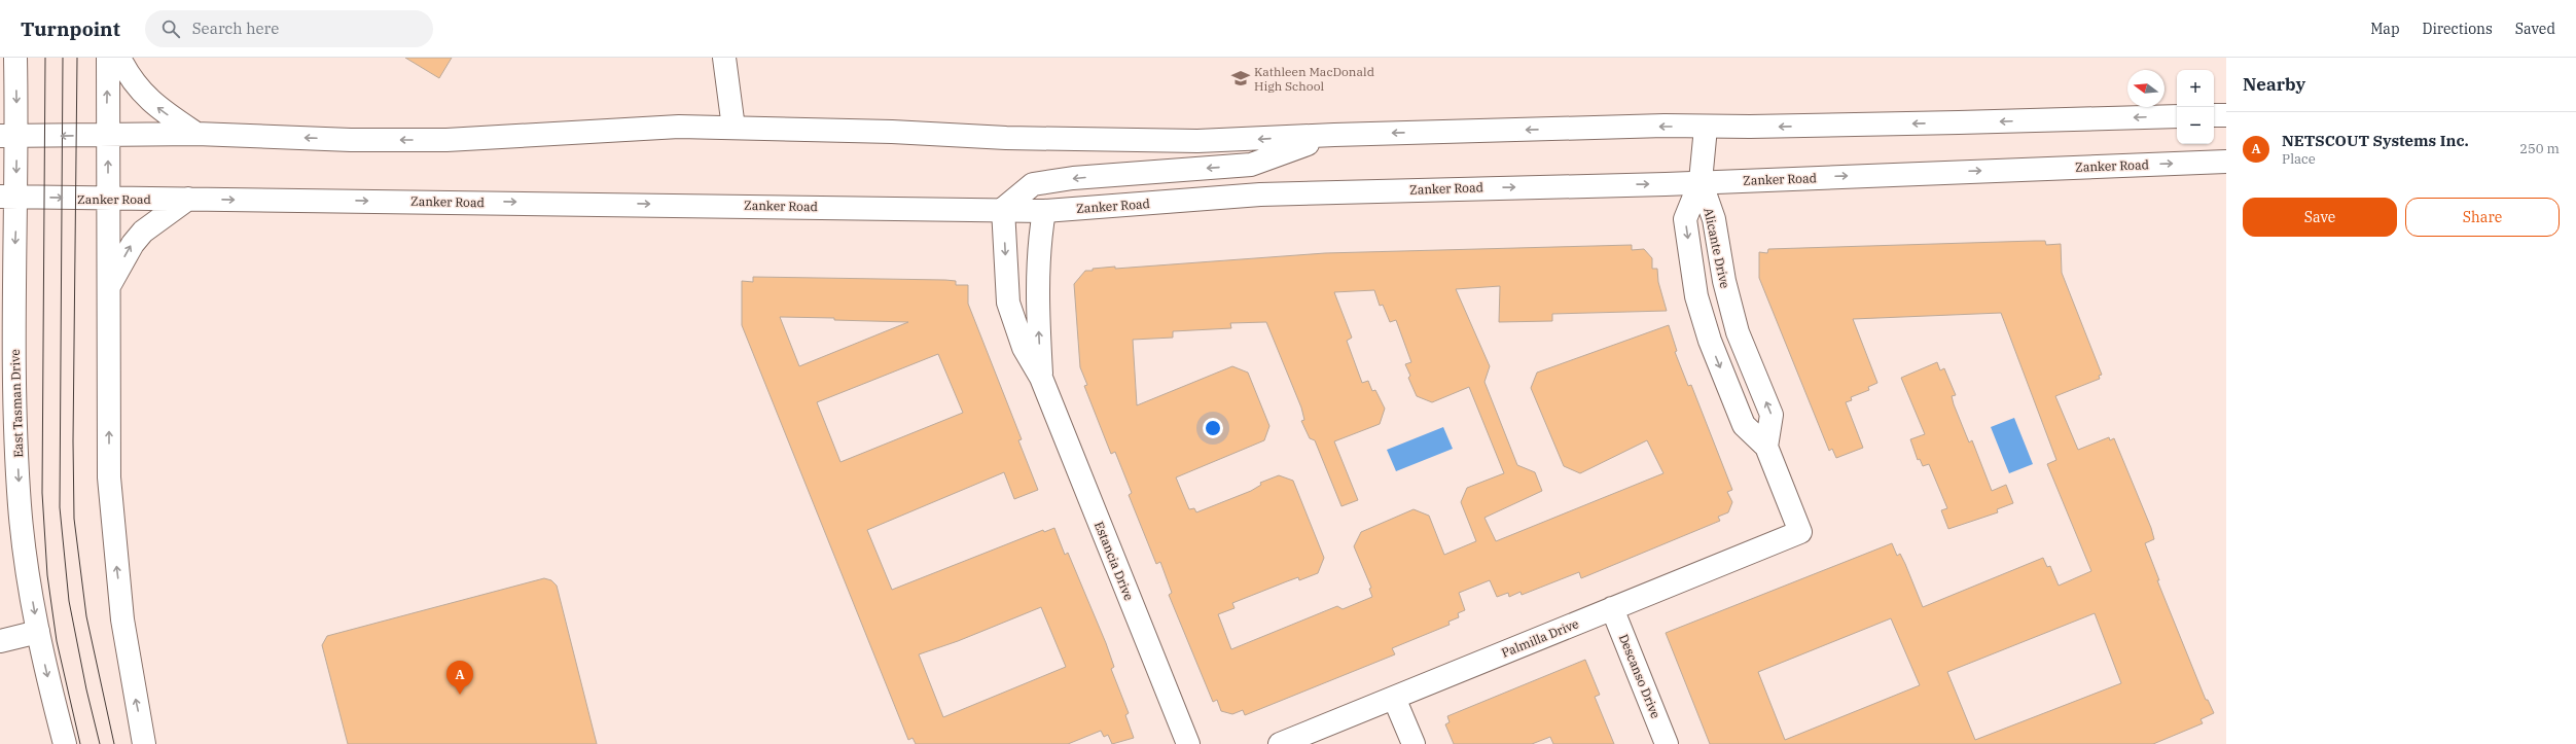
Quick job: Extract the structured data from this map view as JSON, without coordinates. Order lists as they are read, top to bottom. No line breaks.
{"streets":{"main road":["Zanker Road","Alicante Drive","East Tasman Drive","Estancia Drive","Palmilla Drive","Descanso Drive"]},"crossings":[["Zanker Road","Alicante Drive"],["Zanker Road","East Tasman Drive"],["Zanker Road","Estancia Drive"],["Alicante Drive","Palmilla Drive"],["Palmilla Drive","Descanso Drive"]],"places":{"school or university":["Kathleen MacDonald High School"]},"north":"left","page":{"header":"Turnpoint","search":"Search here","nav":["Map","Directions","Saved"],"heading":"Nearby","map_buttons":["+","−"],"list":[{"mark":"A","name":"NETSCOUT Systems Inc.","note":"Place","value":"250 m"}],"buttons":["Save","Share"],"pins":"A"}}
